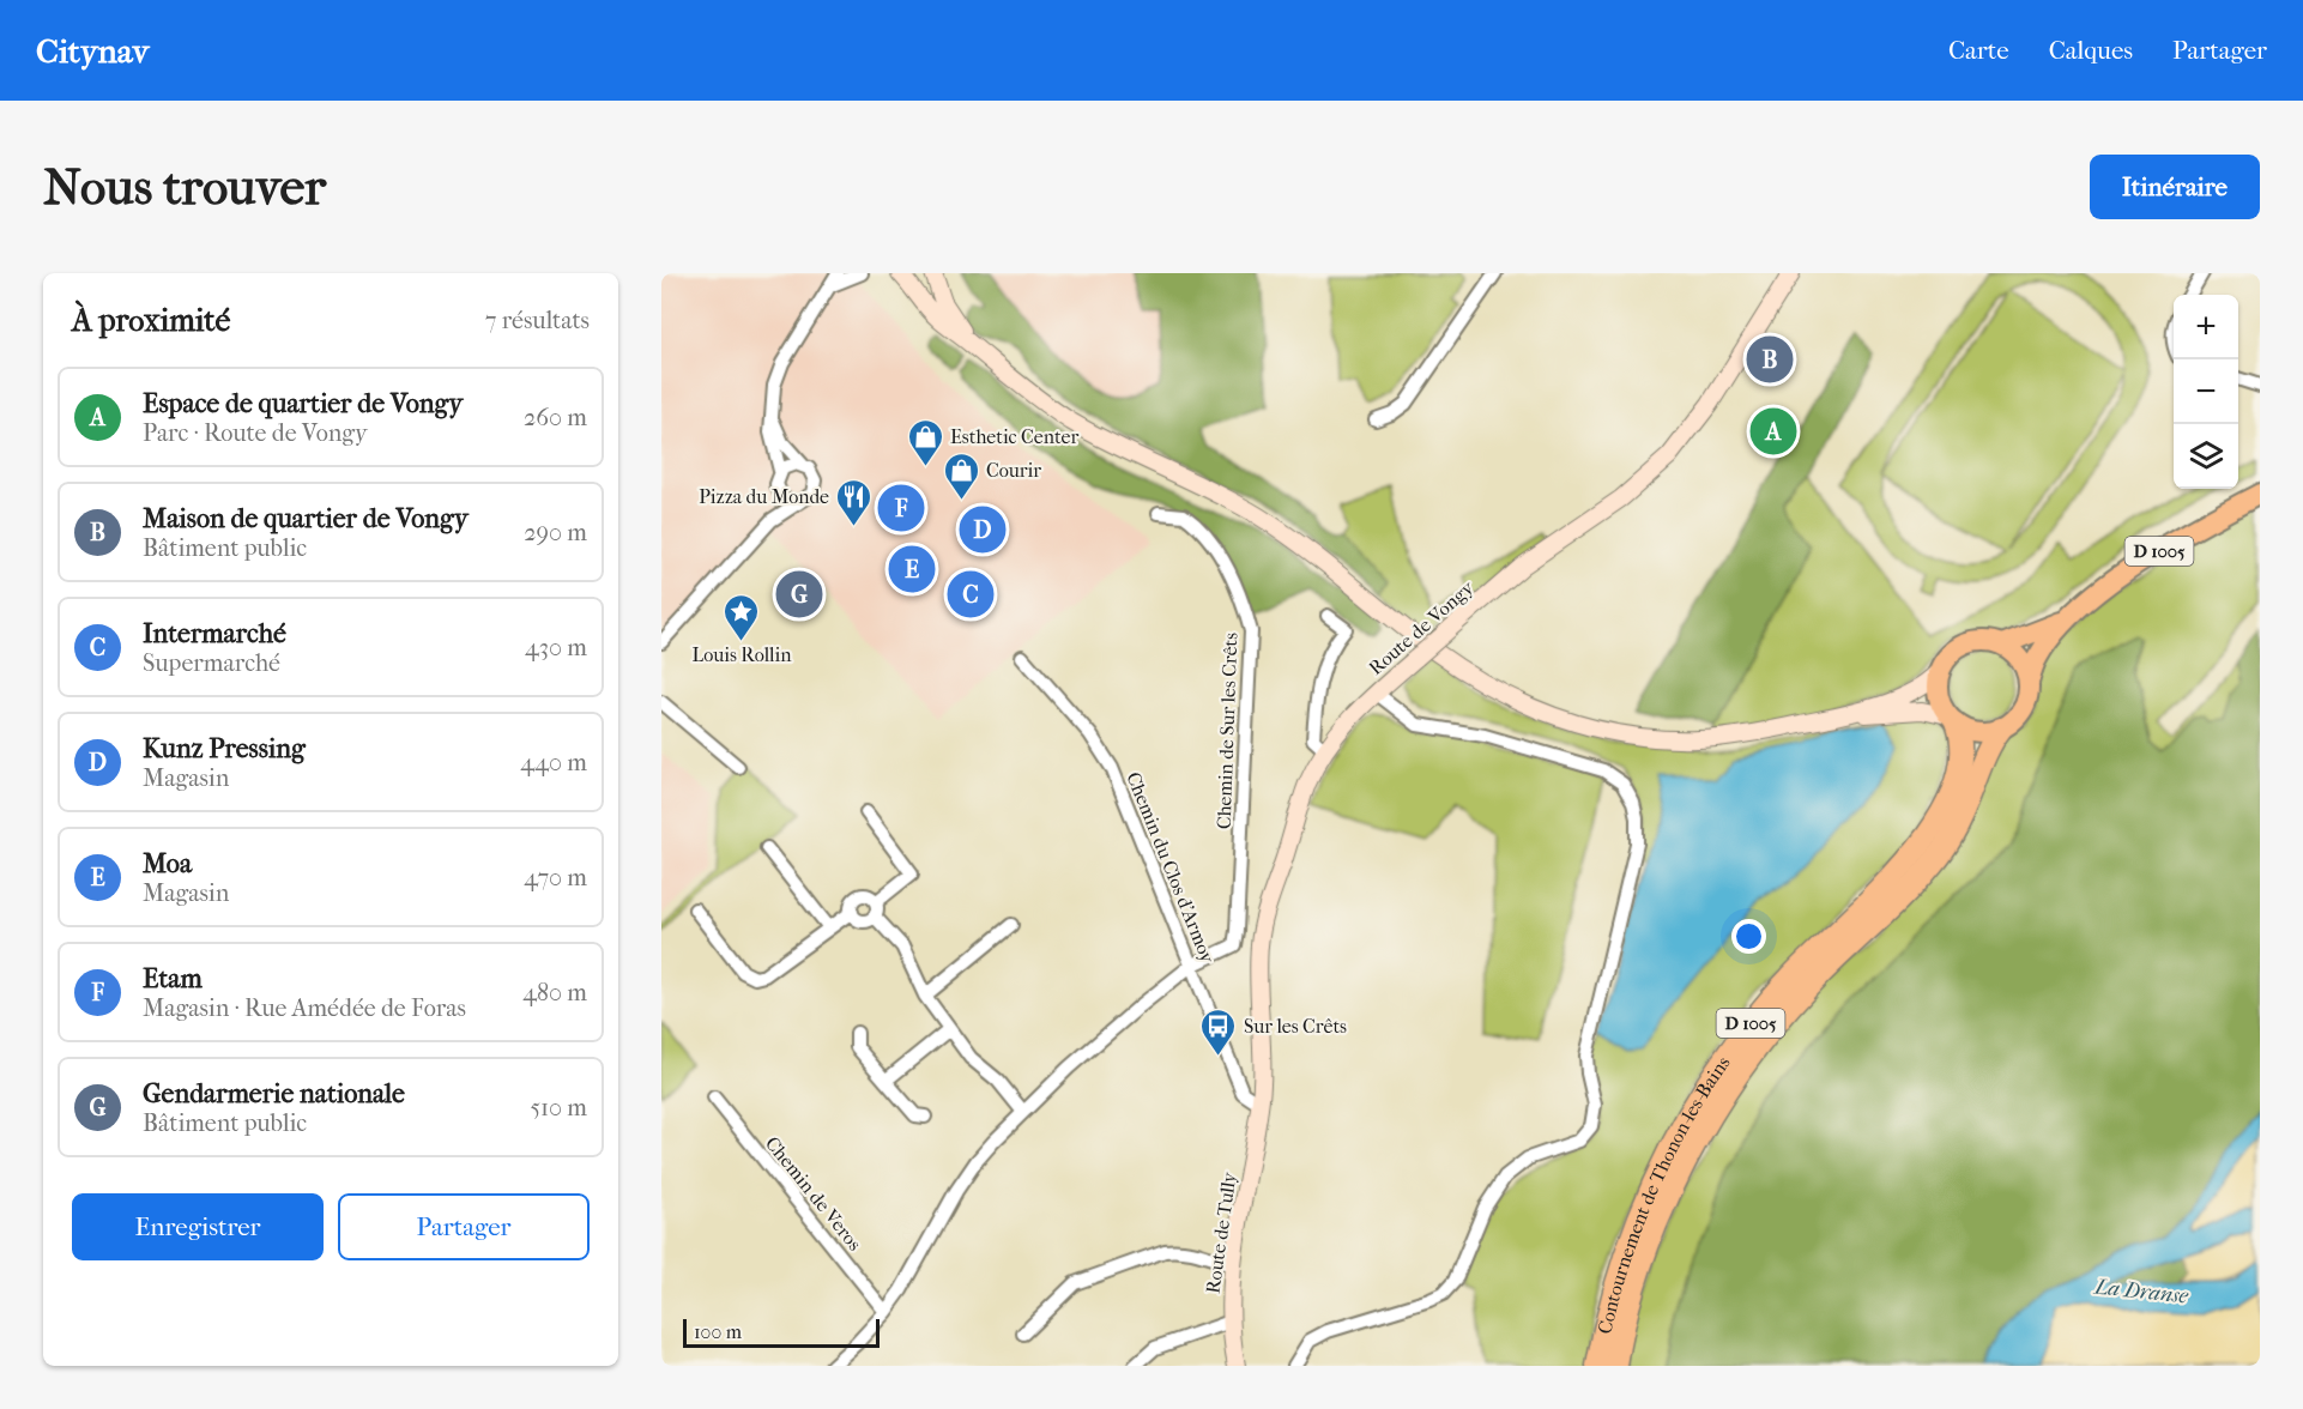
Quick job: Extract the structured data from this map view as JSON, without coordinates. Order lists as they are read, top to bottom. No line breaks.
{"streets":{"highway":["D 1005","Contournement de Thonon-les-Bains"],"main road":["Route de Vongy","Route de Tully"],"street":["Chemin de Sur les Crêts","Chemin du Clos d'Armoy","Chemin de Veros"]},"crossings":[["D 1005","Contournement de Thonon-les-Bains"],["Route de Vongy","Chemin du Clos d'Armoy"],["Route de Vongy","Route de Tully"],["Chemin de Sur les Crêts","Chemin du Clos d'Armoy"],["Chemin du Clos d'Armoy","Route de Tully"]],"water":["La Dranse"],"places":{"shop":["Esthetic Center","Courir"],"restaurant":["Pizza du Monde"],"place":["Louis Rollin"],"bus stop":["Sur les Crêts"]},"scale_bar":"100 m","page":{"header":"Citynav","nav":["Carte","Calques","Partager"],"buttons":["Itinéraire",["Enregistrer","Partager"]],"title":"Nous trouver","heading":["À proximité","7 résultats"],"map_buttons":["+","−"],"pins":["B","A","F","D","E","C","G"],"list":[{"mark":"A","name":"Espace de quartier de Vongy","note":"Parc · Route de Vongy","value":"260 m"},{"mark":"B","name":"Maison de quartier de Vongy","note":"Bâtiment public","value":"290 m"},{"mark":"C","name":"Intermarché","note":"Supermarché","value":"430 m"},{"mark":"D","name":"Kunz Pressing","note":"Magasin","value":"440 m"},{"mark":"E","name":"Moa","note":"Magasin","value":"470 m"},{"mark":"F","name":"Etam","note":"Magasin · Rue Amédée de Foras","value":"480 m"},{"mark":"G","name":"Gendarmerie nationale","note":"Bâtiment public","value":"510 m"}],"scale":"100 m"}}
